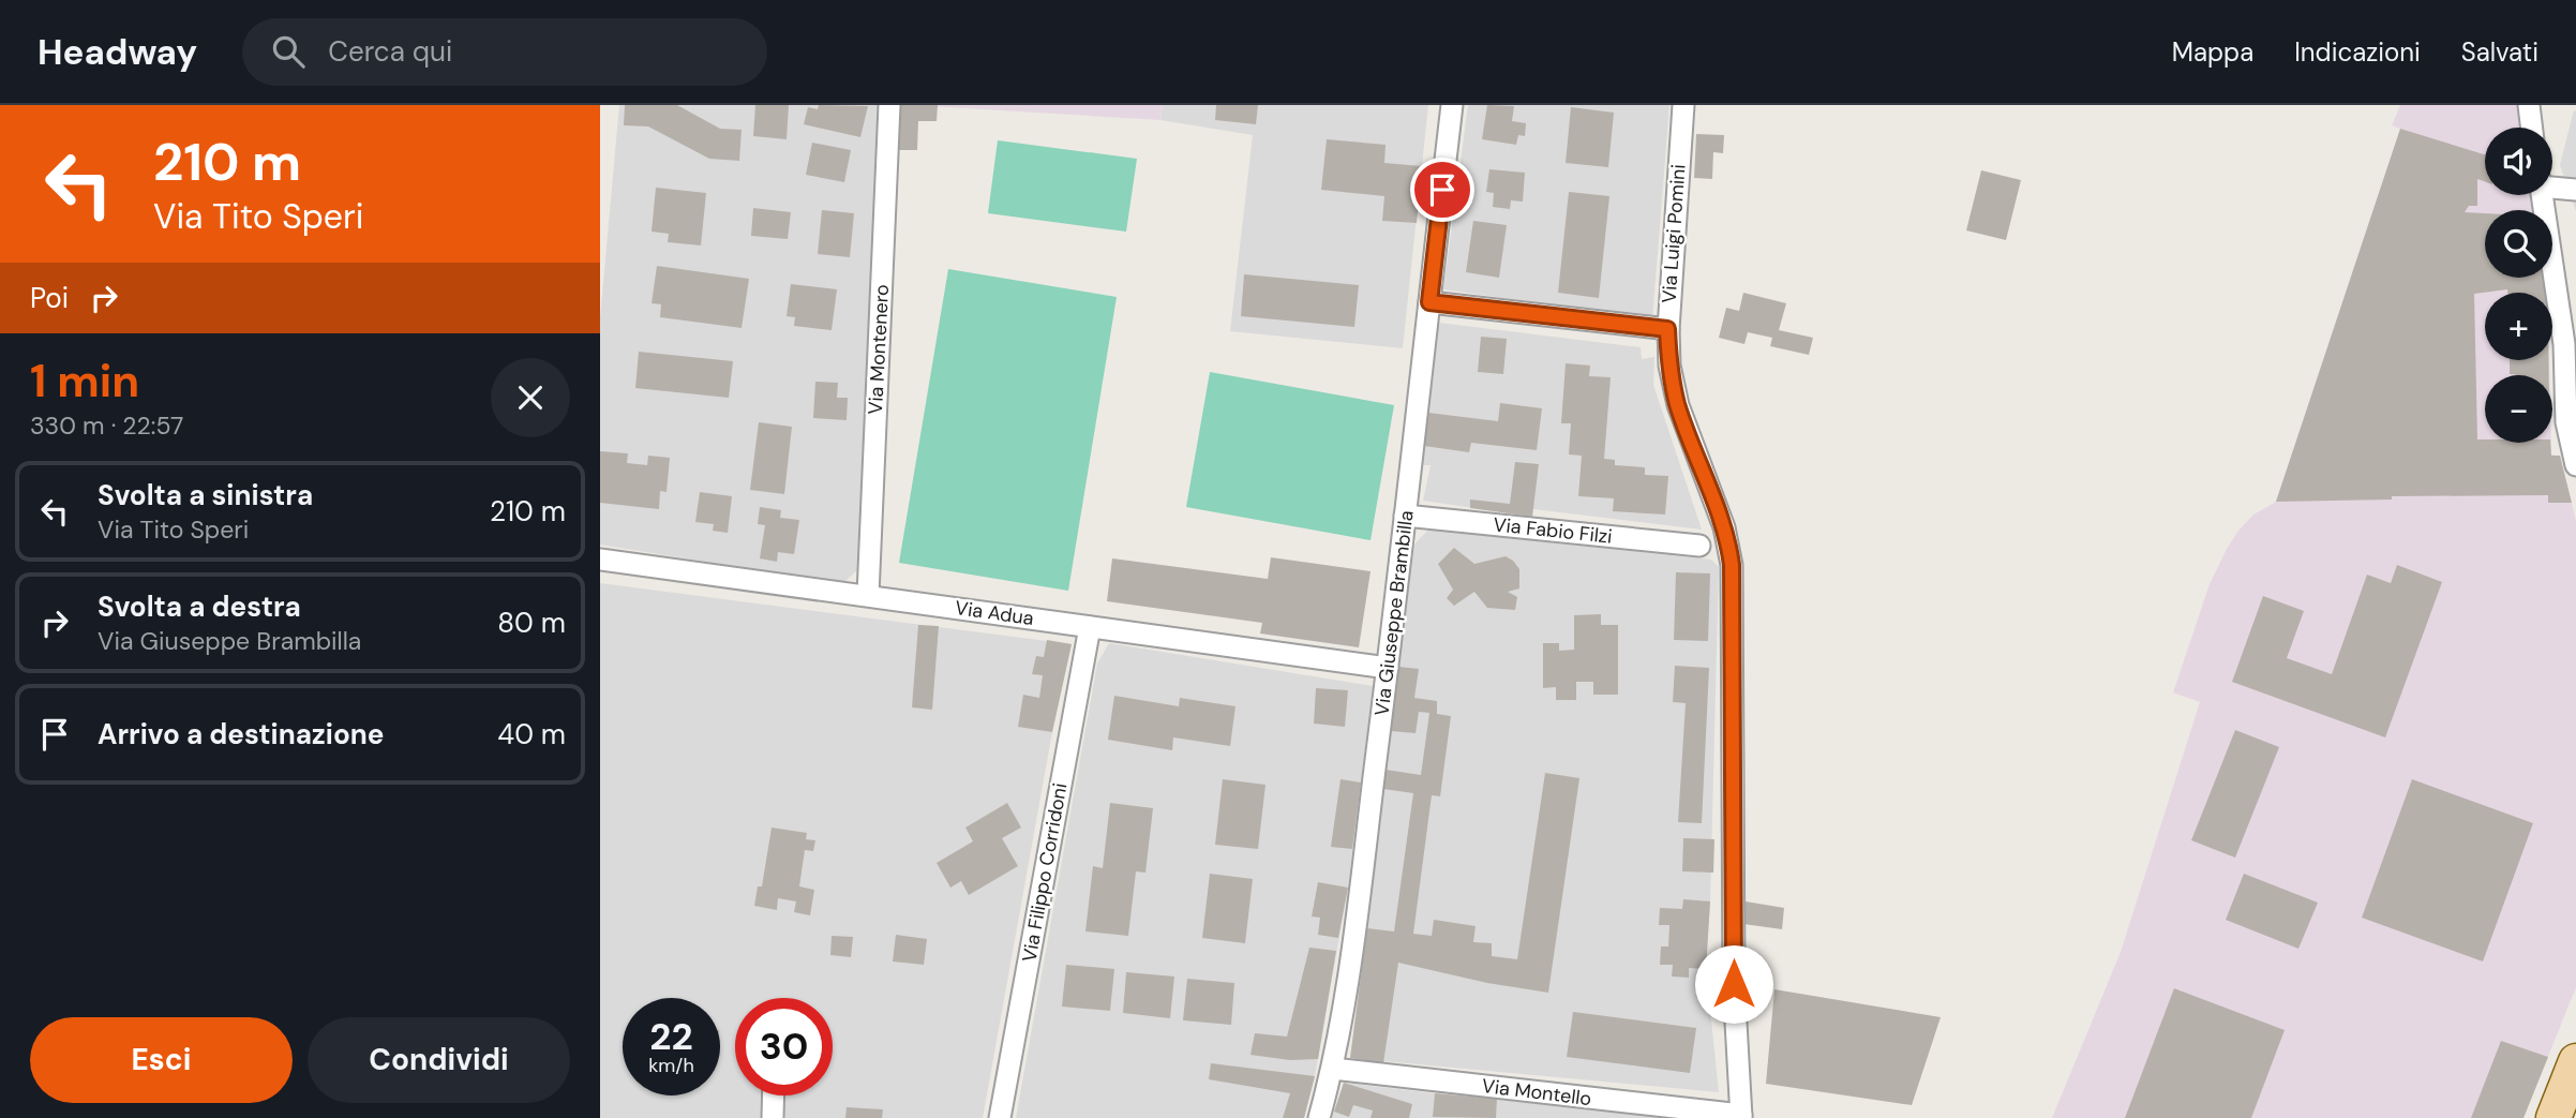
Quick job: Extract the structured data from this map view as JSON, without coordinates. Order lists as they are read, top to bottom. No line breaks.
{"streets":{"street":["Via Luigi Pomini","Via Montenero","Via Fabio Filzi","Via Adua","Via Giuseppe Brambilla","Via Filippo Corridoni","Via Montello"]},"crossings":[["Via Luigi Pomini","Via Montello"],["Via Montenero","Via Adua"],["Via Fabio Filzi","Via Giuseppe Brambilla"],["Via Adua","Via Giuseppe Brambilla"],["Via Adua","Via Filippo Corridoni"],["Via Giuseppe Brambilla","Via Montello"]],"page":{"header":"Headway","search":"Cerca qui","nav":["Mappa","Indicazioni","Salvati"],"turn":["210 m","Via Tito Speri"],"map_buttons":["+","−"],"then":"Poi","heading":["1 min","330 m · 22:57"],"list":[{"name":"Svolta a sinistra","note":"Via Tito Speri","value":"210 m"},{"name":"Svolta a destra","note":"Via Giuseppe Brambilla","value":"80 m"},{"name":"Arrivo a destinazione","value":"40 m"}],"speed":"22 km/h","limit":"30","buttons":["Esci","Condividi"]}}
